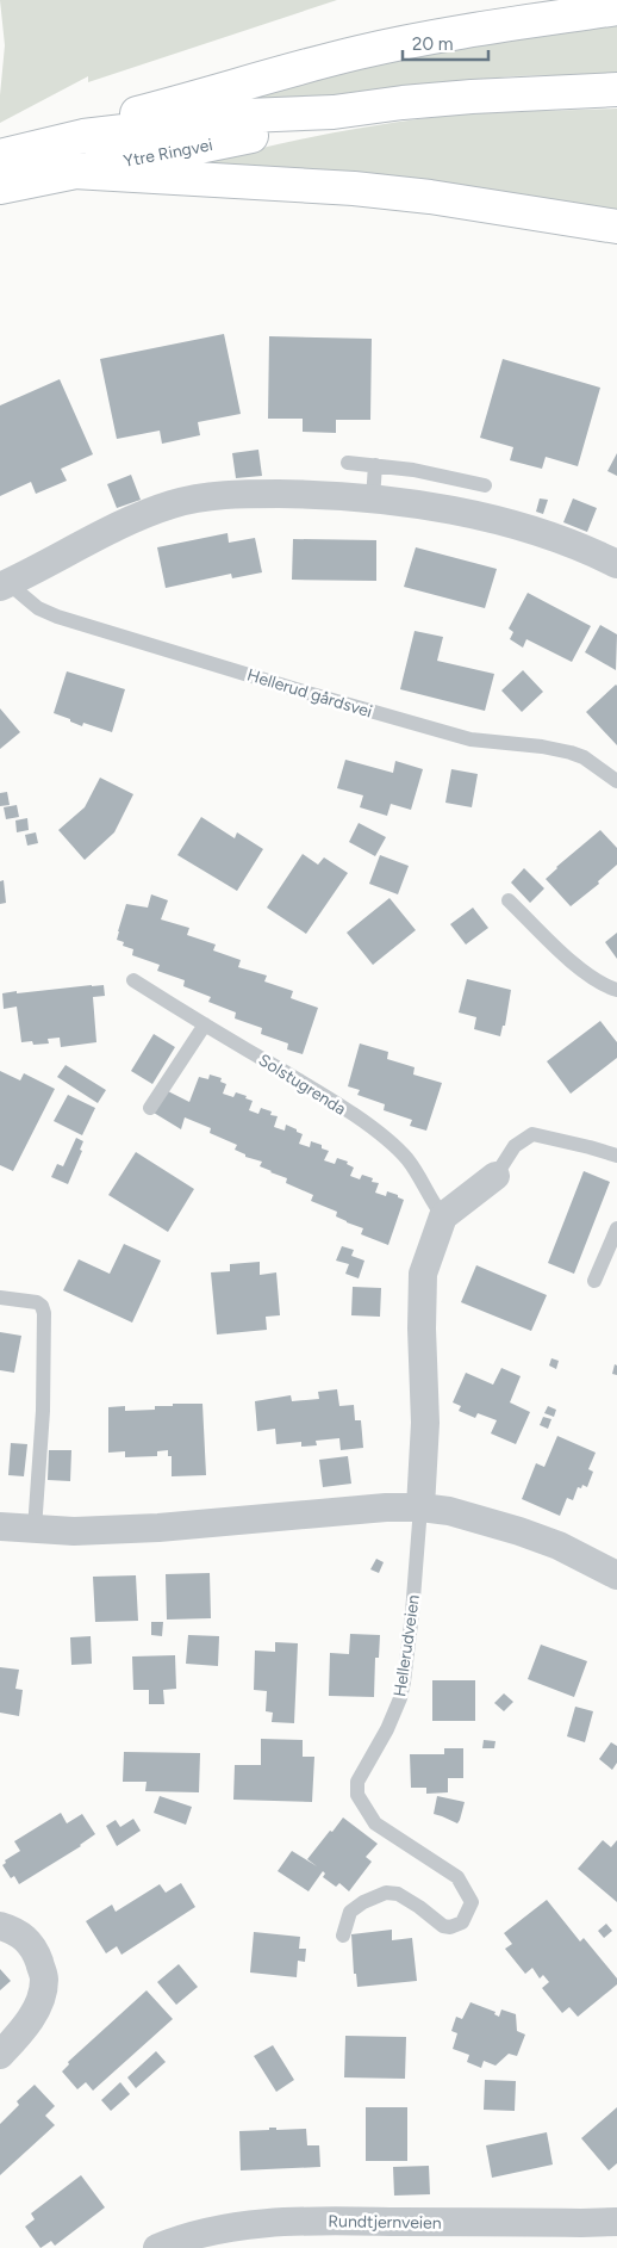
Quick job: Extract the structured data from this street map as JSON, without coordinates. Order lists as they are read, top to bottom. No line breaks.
{"streets":{"main road":["Ytre Ringvei"],"street":["Hellerud gårdsvei","Rundtjernveien"],"lane":["Solstugrenda","Hellerudveien"]},"scale_bar":"20 m"}
